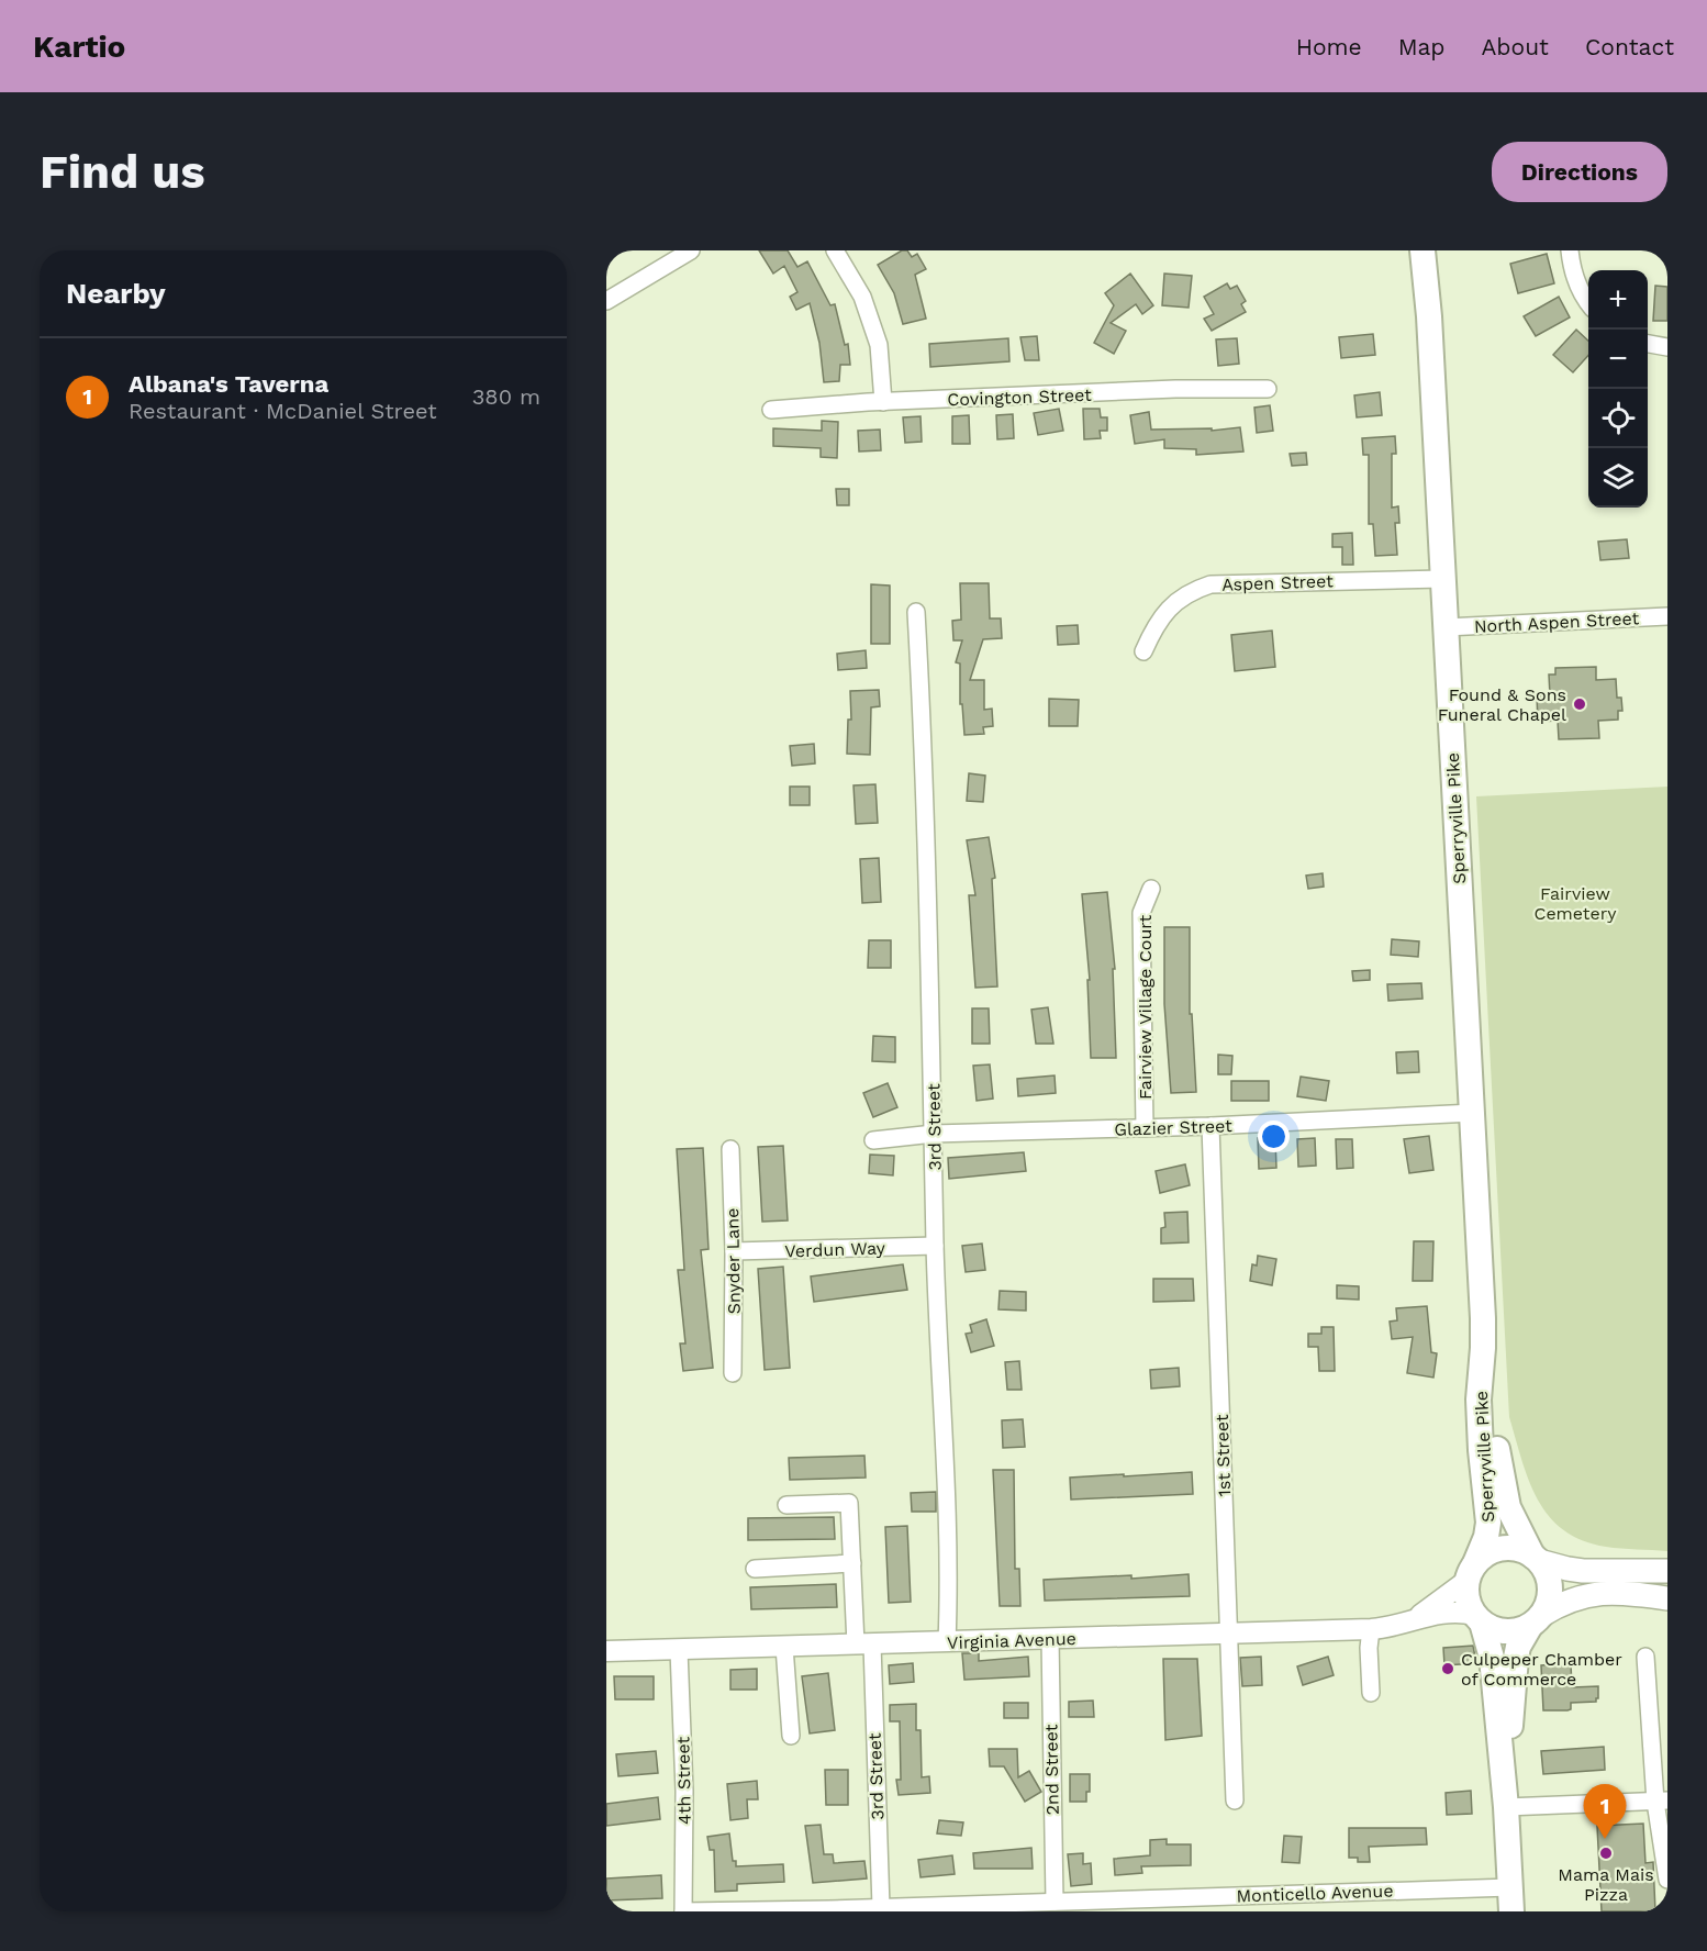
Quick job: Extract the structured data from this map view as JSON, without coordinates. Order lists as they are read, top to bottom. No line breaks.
{"streets":{"main road":["Sperryville Pike"],"street":["Covington Street","Aspen Street","North Aspen Street","Fairview Village Court","3rd Street","Glazier Street","Verdun Way","Snyder Lane","1st Street","Virginia Avenue","2nd Street","4th Street","Monticello Avenue"]},"crossings":[["Aspen Street","Sperryville Pike"],["North Aspen Street","Sperryville Pike"],["Sperryville Pike","Glazier Street"],["Sperryville Pike","Virginia Avenue"],["Fairview Village Court","Glazier Street"],["3rd Street","Glazier Street"],["3rd Street","Verdun Way"],["3rd Street","Virginia Avenue"],["3rd Street","Monticello Avenue"],["Glazier Street","1st Street"],["Verdun Way","Snyder Lane"],["1st Street","Virginia Avenue"],["Virginia Avenue","2nd Street"],["Virginia Avenue","4th Street"],["2nd Street","Monticello Avenue"],["4th Street","Monticello Avenue"]],"parks":["Fairview Cemetery"],"places":["Found & Sons Funeral Chapel","Culpeper Chamber of Commerce","Mama Mais Pizza"],"page":{"header":"Kartio","nav":["Home","Map","About","Contact"],"buttons":"Directions","title":"Find us","heading":"Nearby","map_buttons":["+","−"],"list":[{"mark":"1","name":"Albana's Taverna","note":"Restaurant · McDaniel Street","value":"380 m"}],"pins":"1"}}
